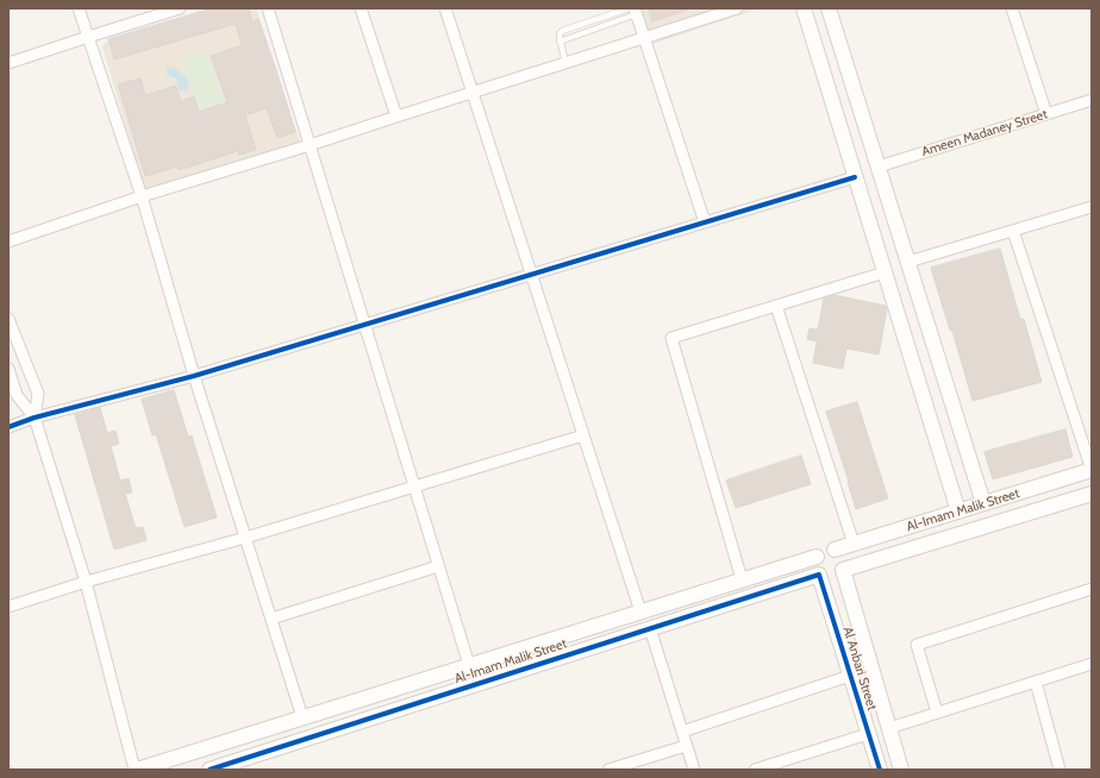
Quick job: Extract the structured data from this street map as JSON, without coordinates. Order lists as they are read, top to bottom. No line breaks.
{"streets":{"street":["Ameen Madaney Street","Al-Imam Malik Street","Al Anbari Street"]},"crossings":[["Al-Imam Malik Street","Al Anbari Street"]]}
